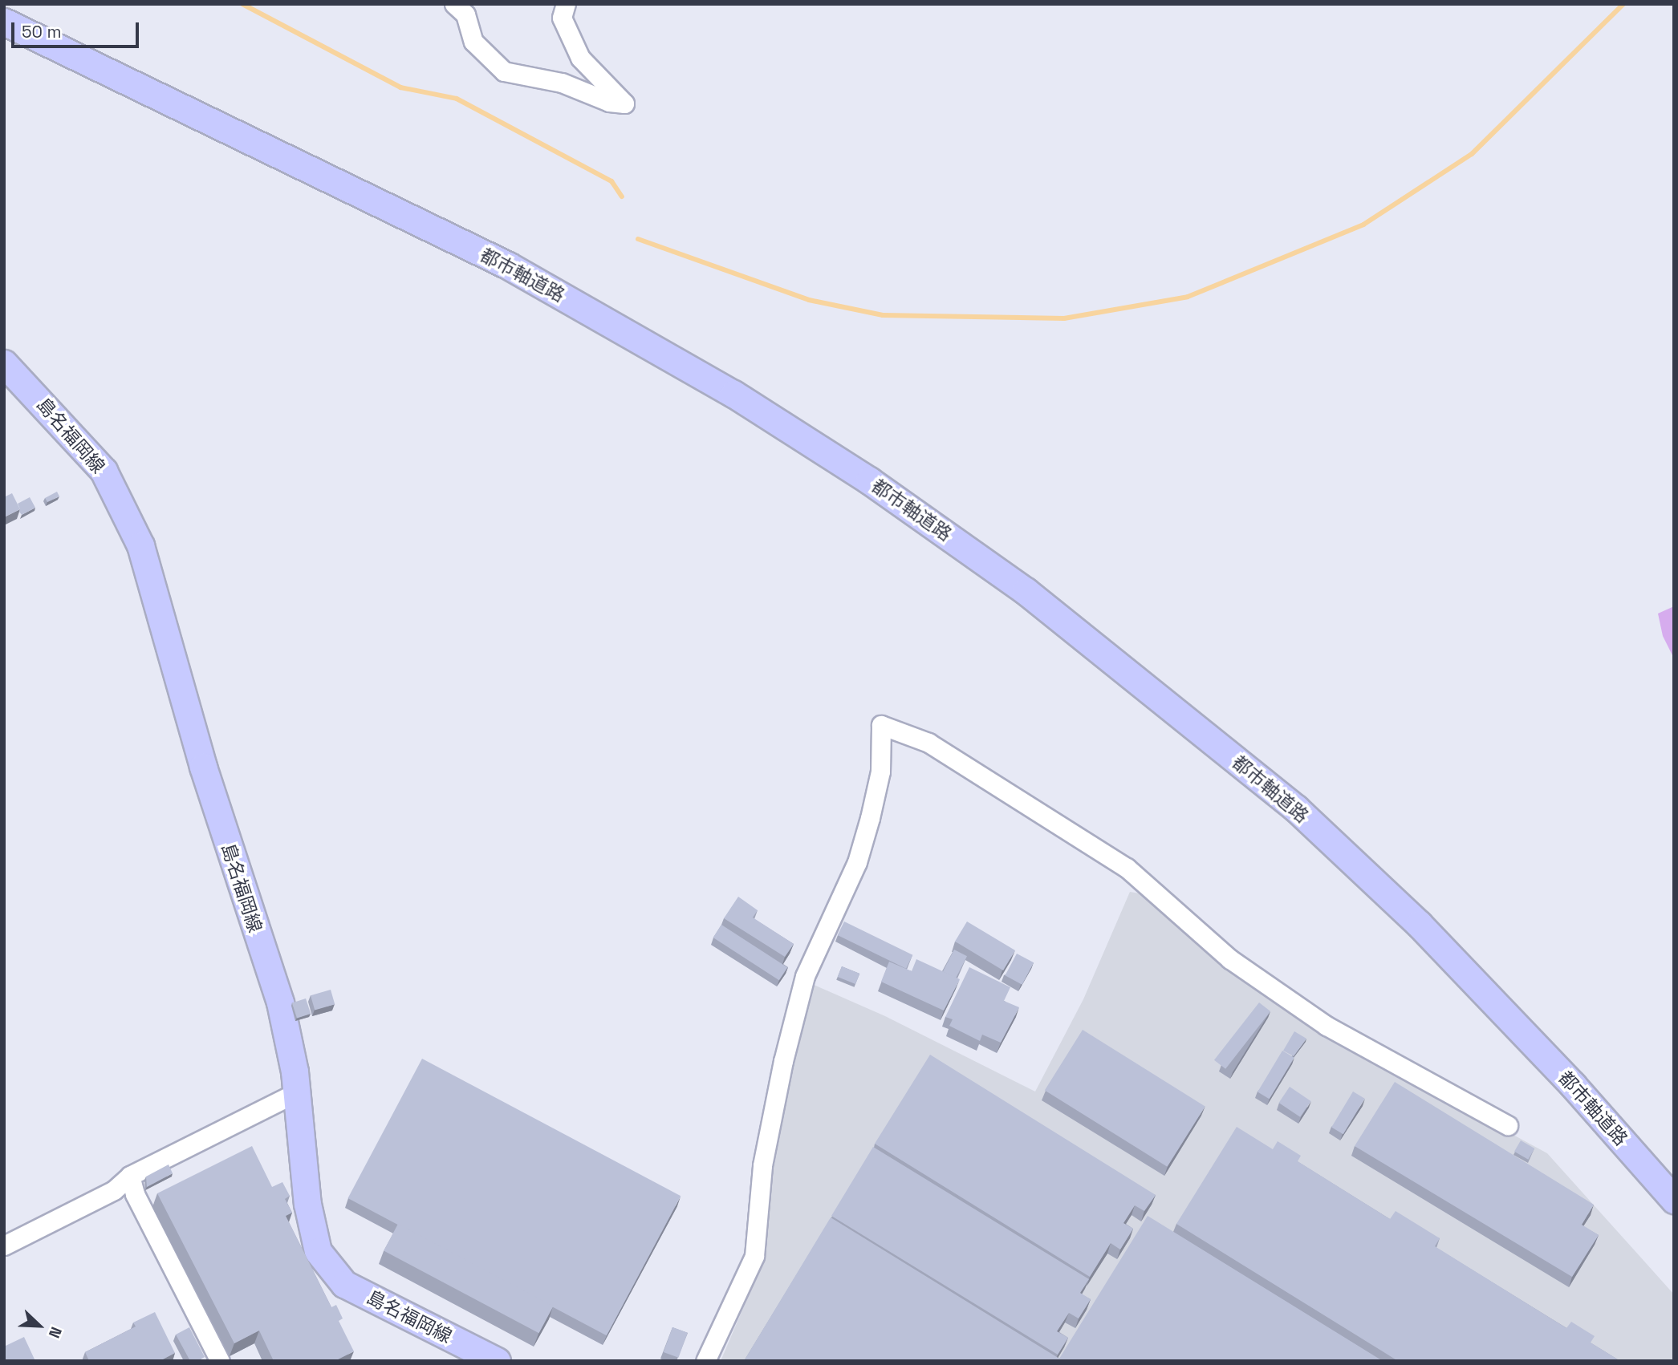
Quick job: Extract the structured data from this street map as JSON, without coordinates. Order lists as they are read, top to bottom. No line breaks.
{"streets":{"main road":["都市軸道路","島名福岡線"]},"scale_bar":"50 m","north":"bottom right"}
